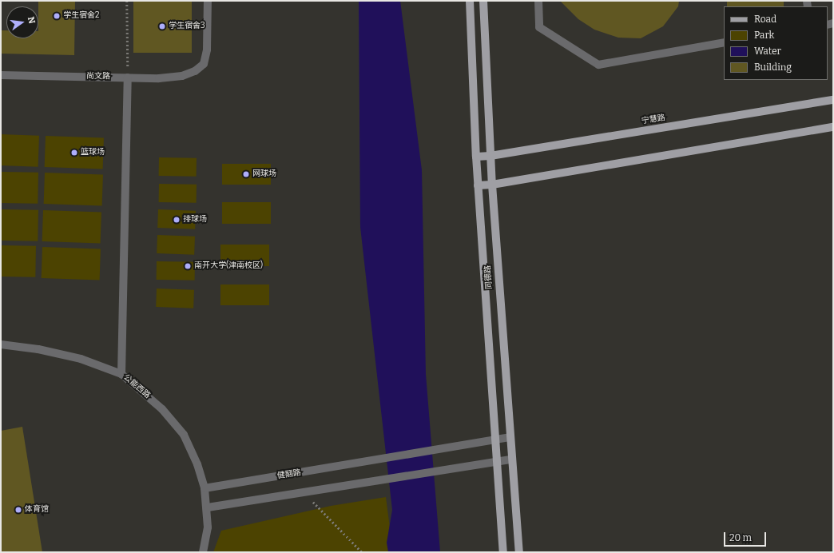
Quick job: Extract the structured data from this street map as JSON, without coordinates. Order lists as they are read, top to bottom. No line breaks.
{"streets":{"main road":["宁慧路","同德路"],"street":["尚文路","公能西路","健翮路"]},"crossings":[["宁慧路","同德路"],["同德路","健翮路"],["公能西路","健翮路"]],"places":["学生宿舍2","学生宿舍3","篮球场","网球场","排球场","南开大学(津南校区)","体育馆"],"legend":["Road","Park","Water","Building"],"scale_bar":"20 m","north":"right"}
